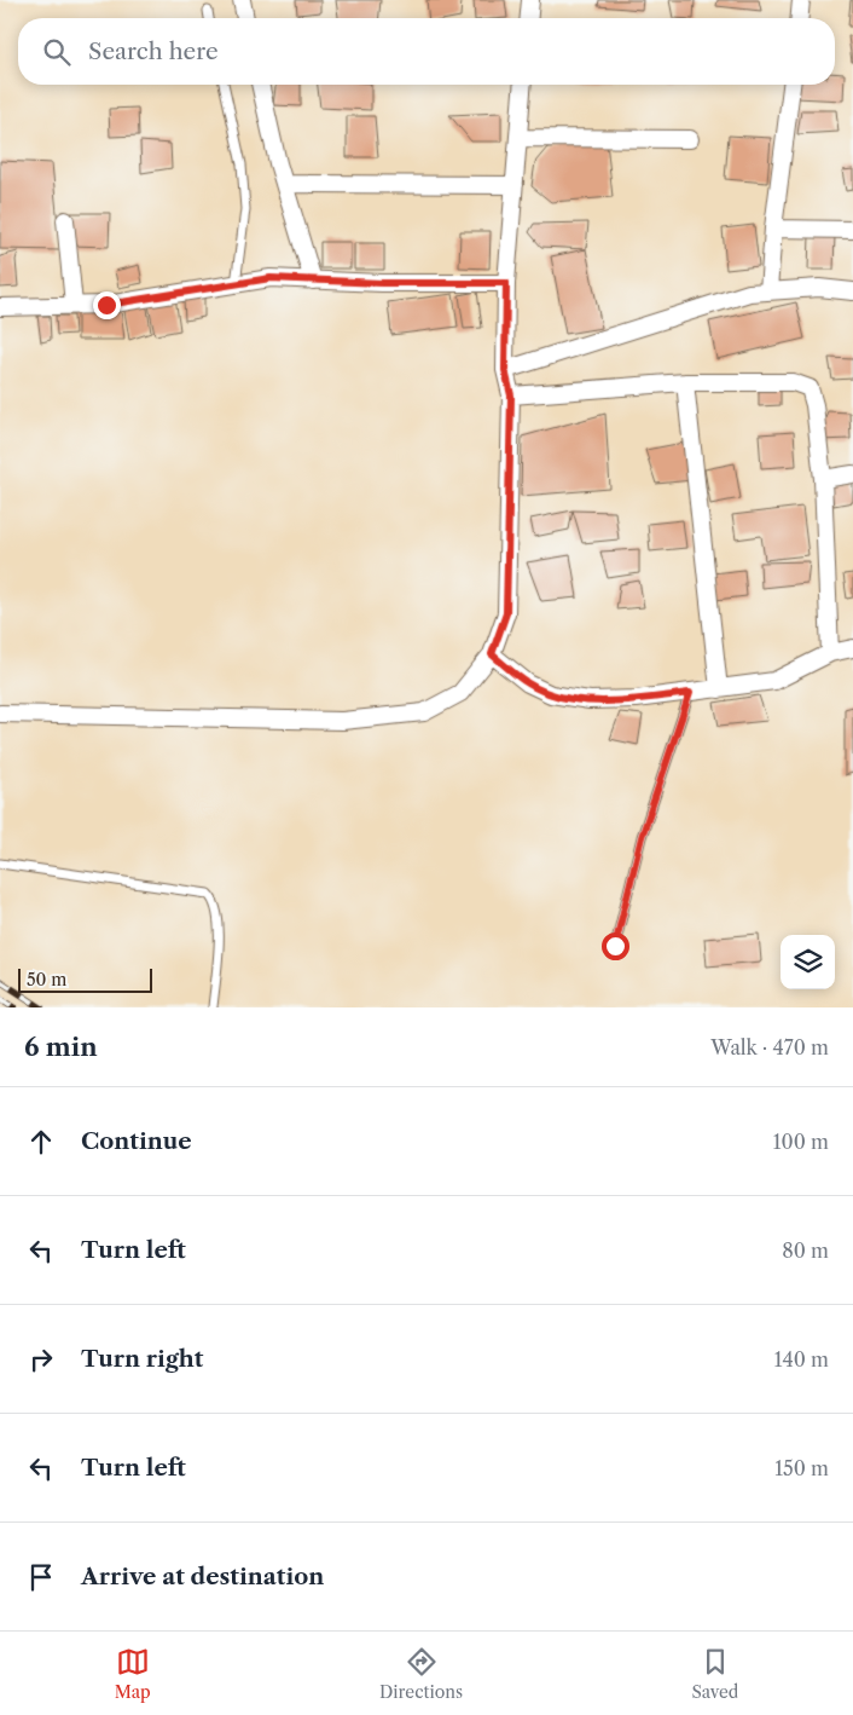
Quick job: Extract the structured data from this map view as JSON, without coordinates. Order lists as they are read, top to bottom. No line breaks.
{"scale_bar":"50 m","page":{"search":"Search here","scale":"50 m","heading":["6 min","Walk · 470 m"],"list":[["Continue","100 m"],["Turn left","80 m"],["Turn right","140 m"],["Turn left","150 m"],"Arrive at destination"],"nav":["Map","Directions","Saved"]}}
